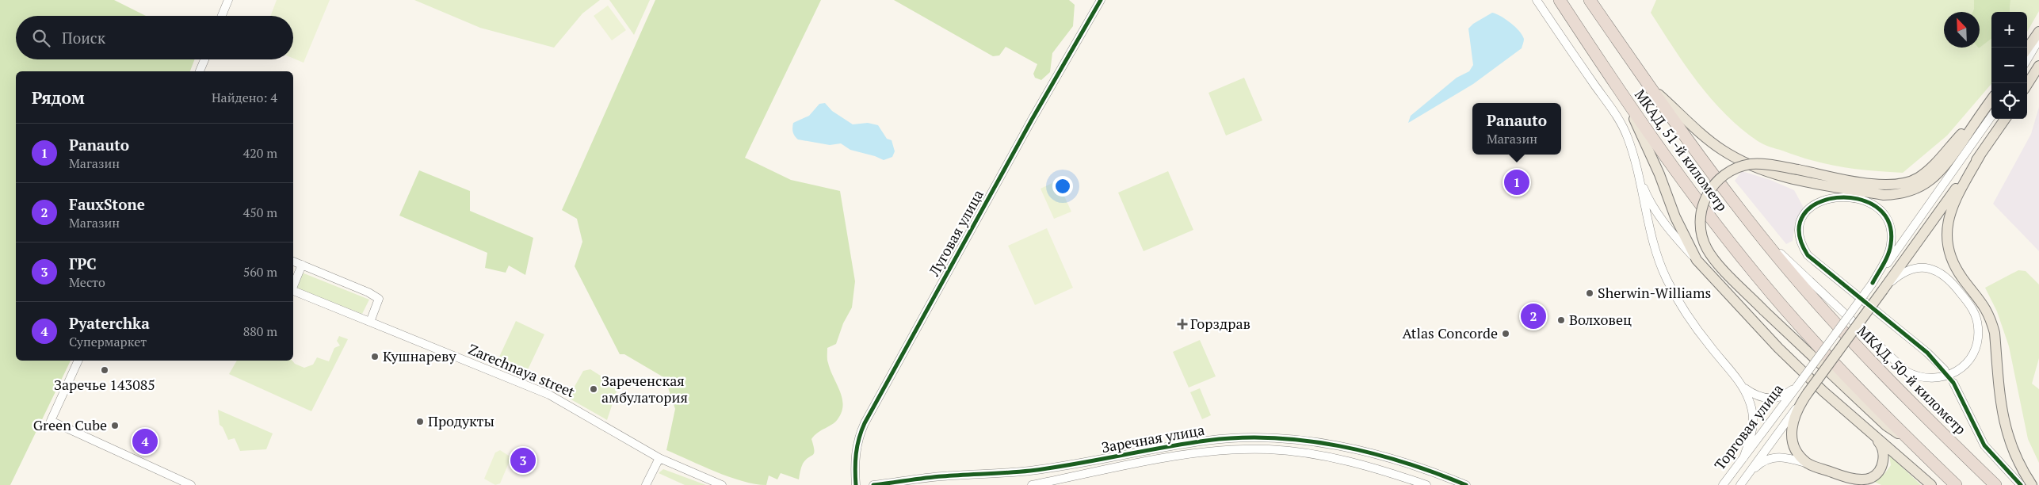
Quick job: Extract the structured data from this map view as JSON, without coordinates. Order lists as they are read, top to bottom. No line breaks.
{"streets":{"highway":["МКАД, 51-й километр","МКАД, 50-й километр"],"main road":["Торговая улица"],"street":["Луговая улица","Zarechnaya street","Заречная улица"]},"crossings":[["МКАД, 51-й километр","МКАД, 50-й километр"]],"places":{"other":["Sherwin-Williams","Волховец","Atlas Concorde","Кушнареву","Заречье 143085","Зареченская амбулатория","Продукты","Green Cube"],"health":["Горздрав"]},"north":"top left","page":{"map_buttons":["+","−"],"search":"Поиск","heading":["Рядом","Найдено: 4"],"popup":["Panauto","Магазин"],"list":[{"mark":"1","name":"Panauto","note":"Магазин","value":"420 m"},{"mark":"2","name":"FauxStone","note":"Магазин","value":"450 m"},{"mark":"3","name":"ГРС","note":"Место","value":"560 m"},{"mark":"4","name":"Pyaterchka","note":"Супермаркет","value":"880 m"}],"pins":["1","2","4","3"]}}
